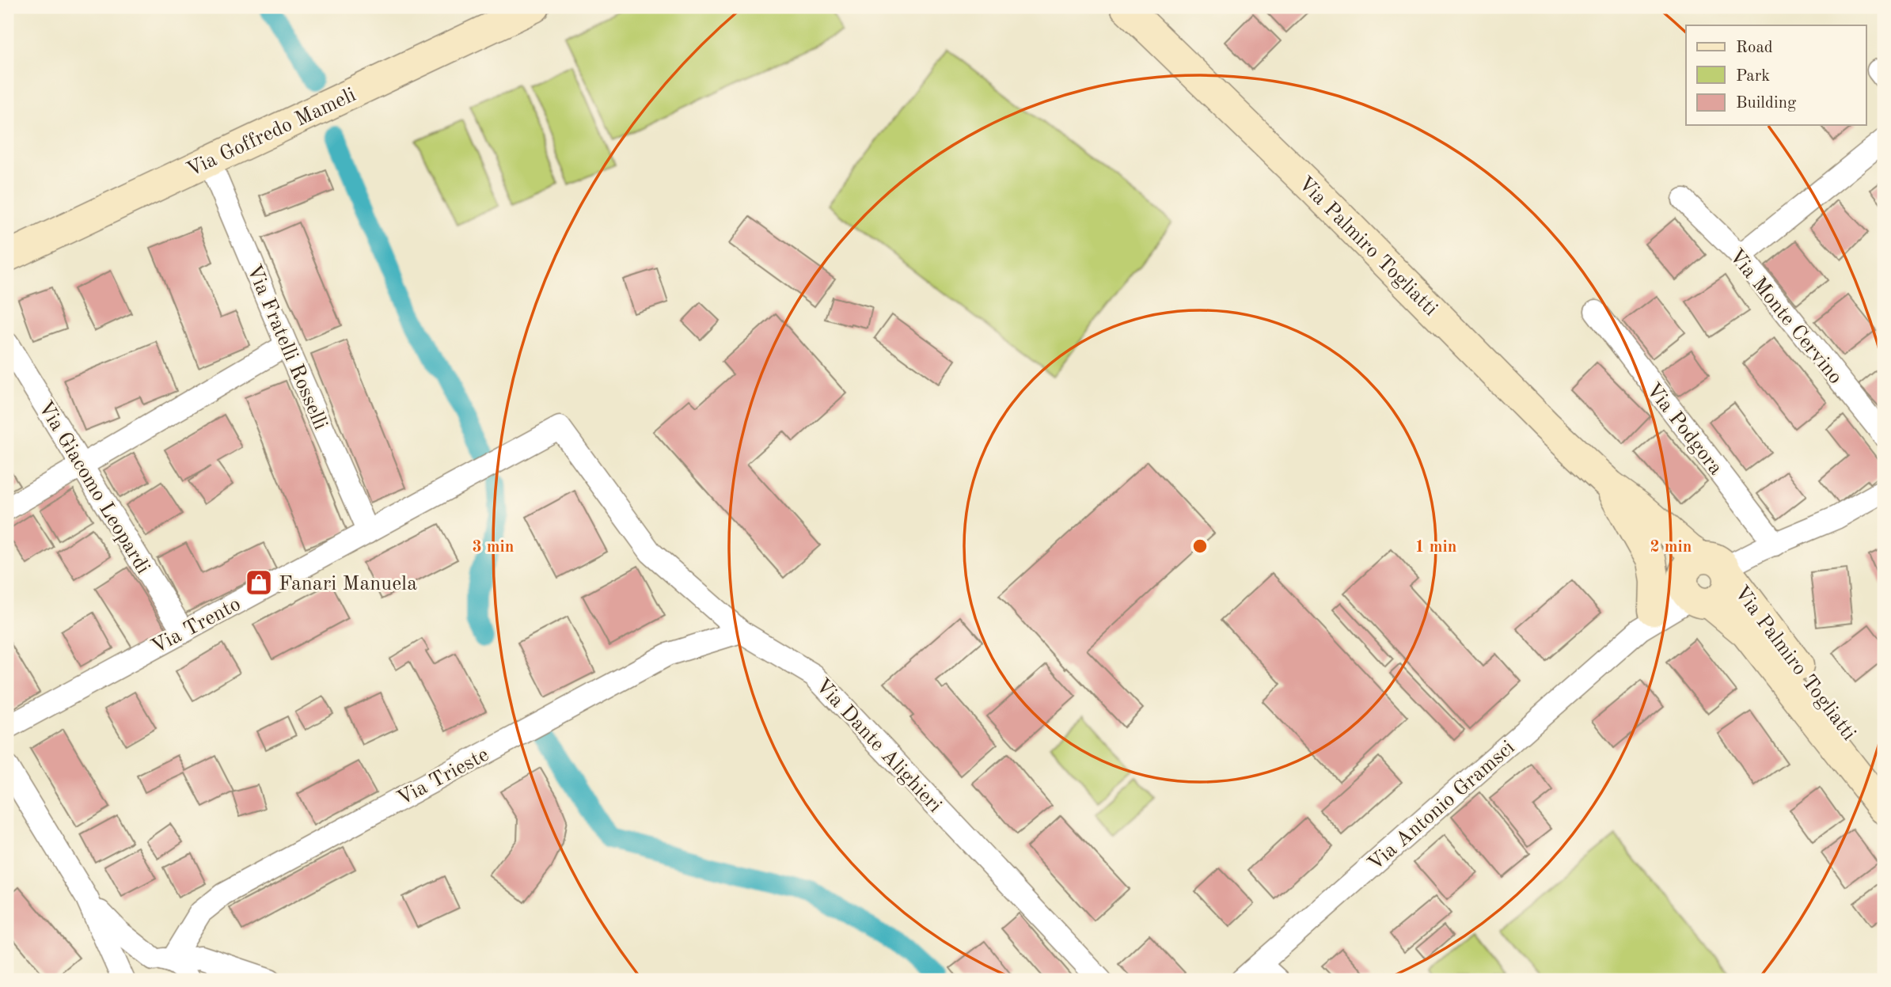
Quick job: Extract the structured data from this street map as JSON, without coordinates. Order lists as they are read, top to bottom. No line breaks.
{"streets":{"street":["Via Goffredo Mameli","Via Palmiro Togliatti","Via Monte Cervino","Via Fratelli Rosselli","Via Podgora","Via Giacomo Leopardi","Via Trento","Via Dante Alighieri","Via Trieste","Via Antonio Gramsci"]},"crossings":[["Via Goffredo Mameli","Via Fratelli Rosselli"],["Via Palmiro Togliatti","Via Antonio Gramsci"],["Via Fratelli Rosselli","Via Trento"],["Via Podgora","Via Antonio Gramsci"],["Via Giacomo Leopardi","Via Trento"],["Via Trento","Via Dante Alighieri"],["Via Dante Alighieri","Via Trieste"]],"places":{"shop":["Fanari Manuela"]},"legend":["Road","Park","Building"],"rings":["1 min","2 min","3 min"]}
